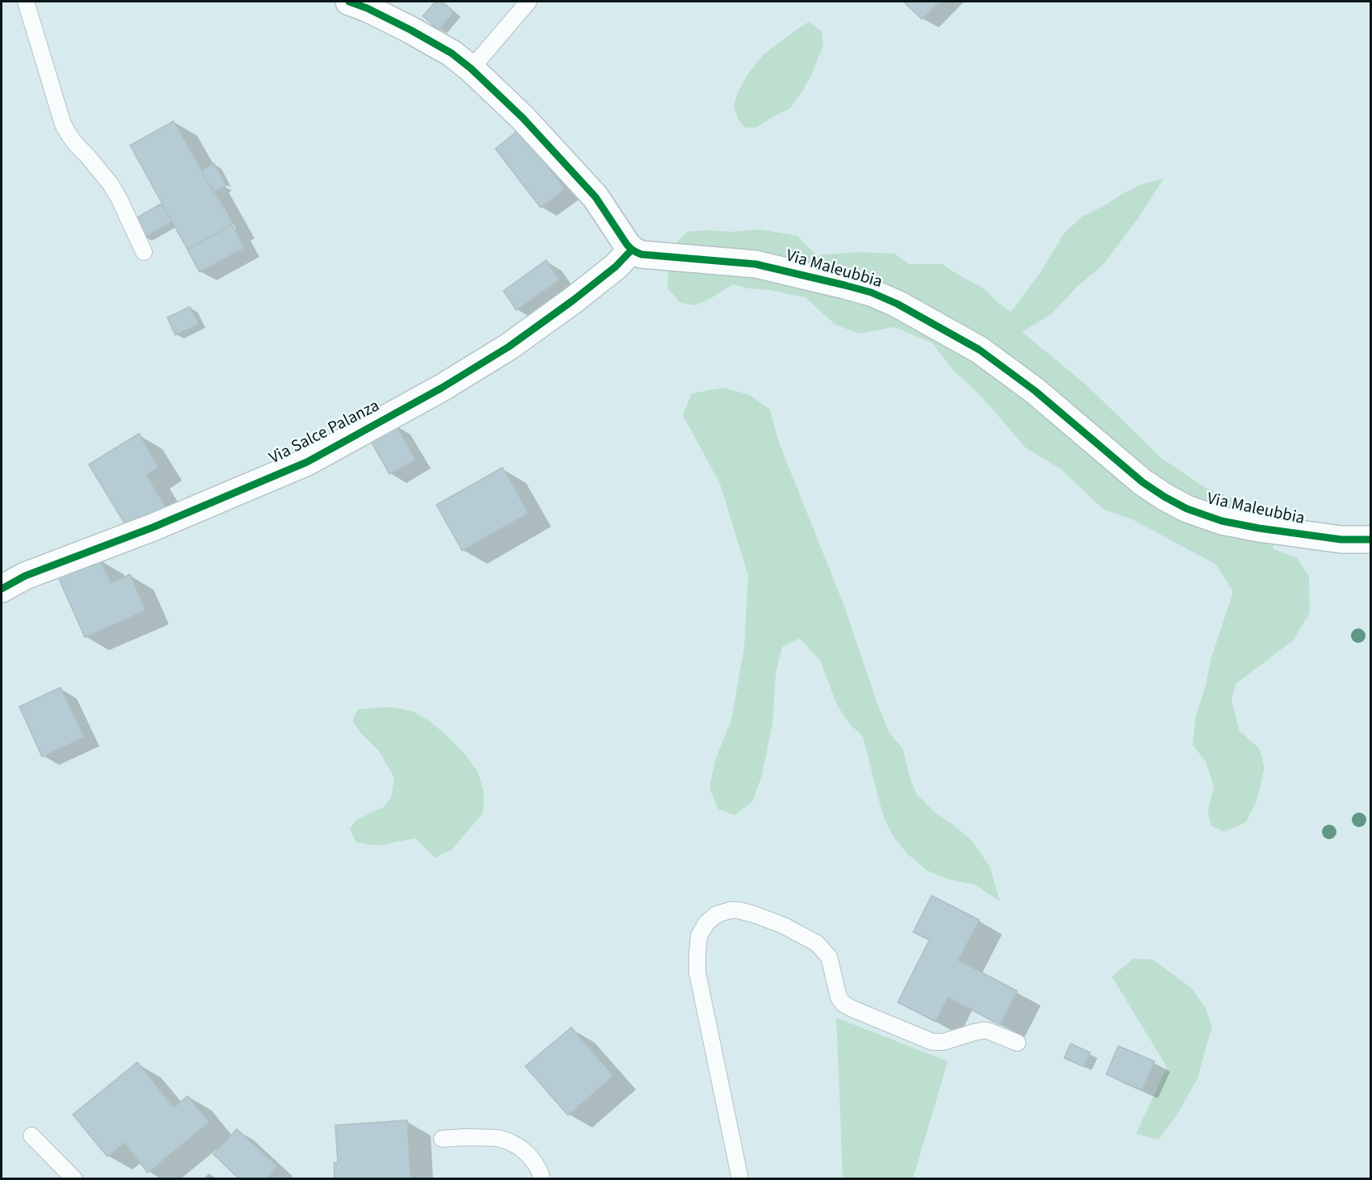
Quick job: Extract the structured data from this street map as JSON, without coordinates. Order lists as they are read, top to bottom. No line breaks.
{"streets":{"street":["Via Maleubbia","Via Salce Palanza"]},"crossings":[["Via Maleubbia","Via Salce Palanza"]]}
